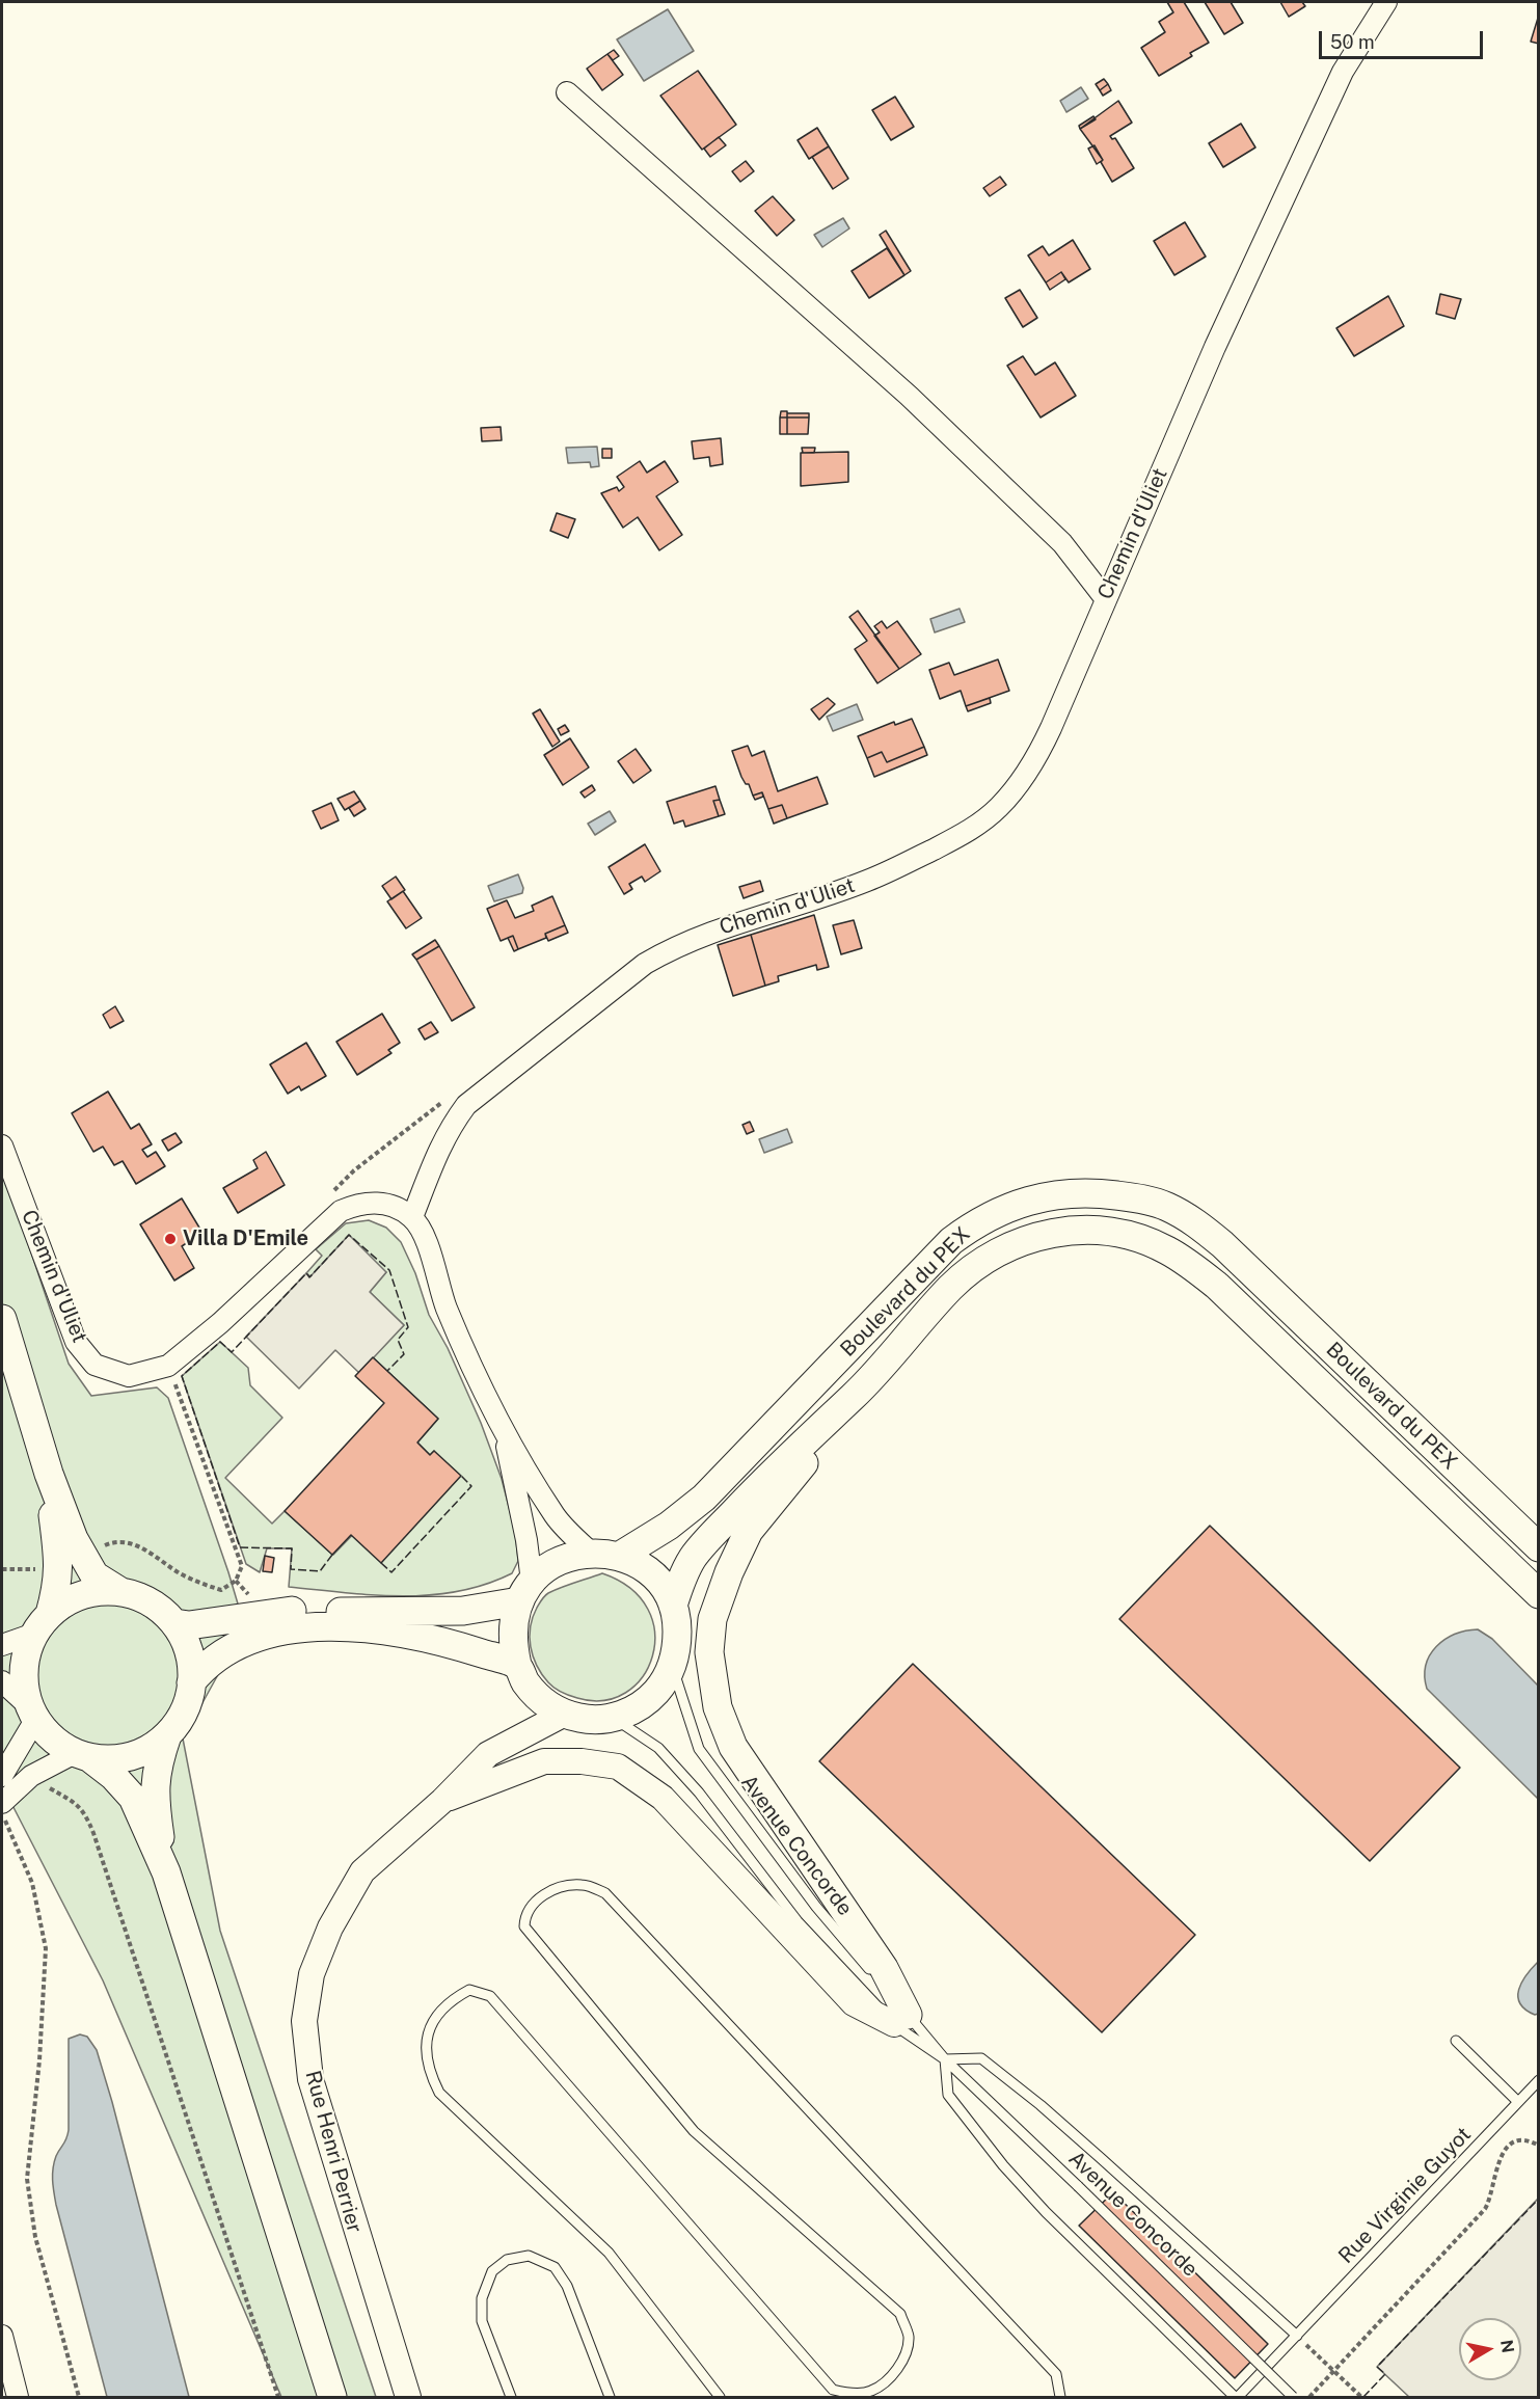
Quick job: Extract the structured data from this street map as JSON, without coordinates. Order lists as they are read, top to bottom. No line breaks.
{"streets":{"main road":["Boulevard du PEX"],"street":["Chemin d'Uliet","Rue Henri Perrier"],"lane":["Avenue Concorde","Rue Virginie Guyot"]},"crossings":[["Boulevard du PEX","Avenue Concorde"],["Boulevard du PEX","Rue Henri Perrier"],["Avenue Concorde","Rue Henri Perrier"],["Avenue Concorde","Rue Virginie Guyot"]],"places":["Villa D'Emile"],"scale_bar":"50 m","north":"right"}
